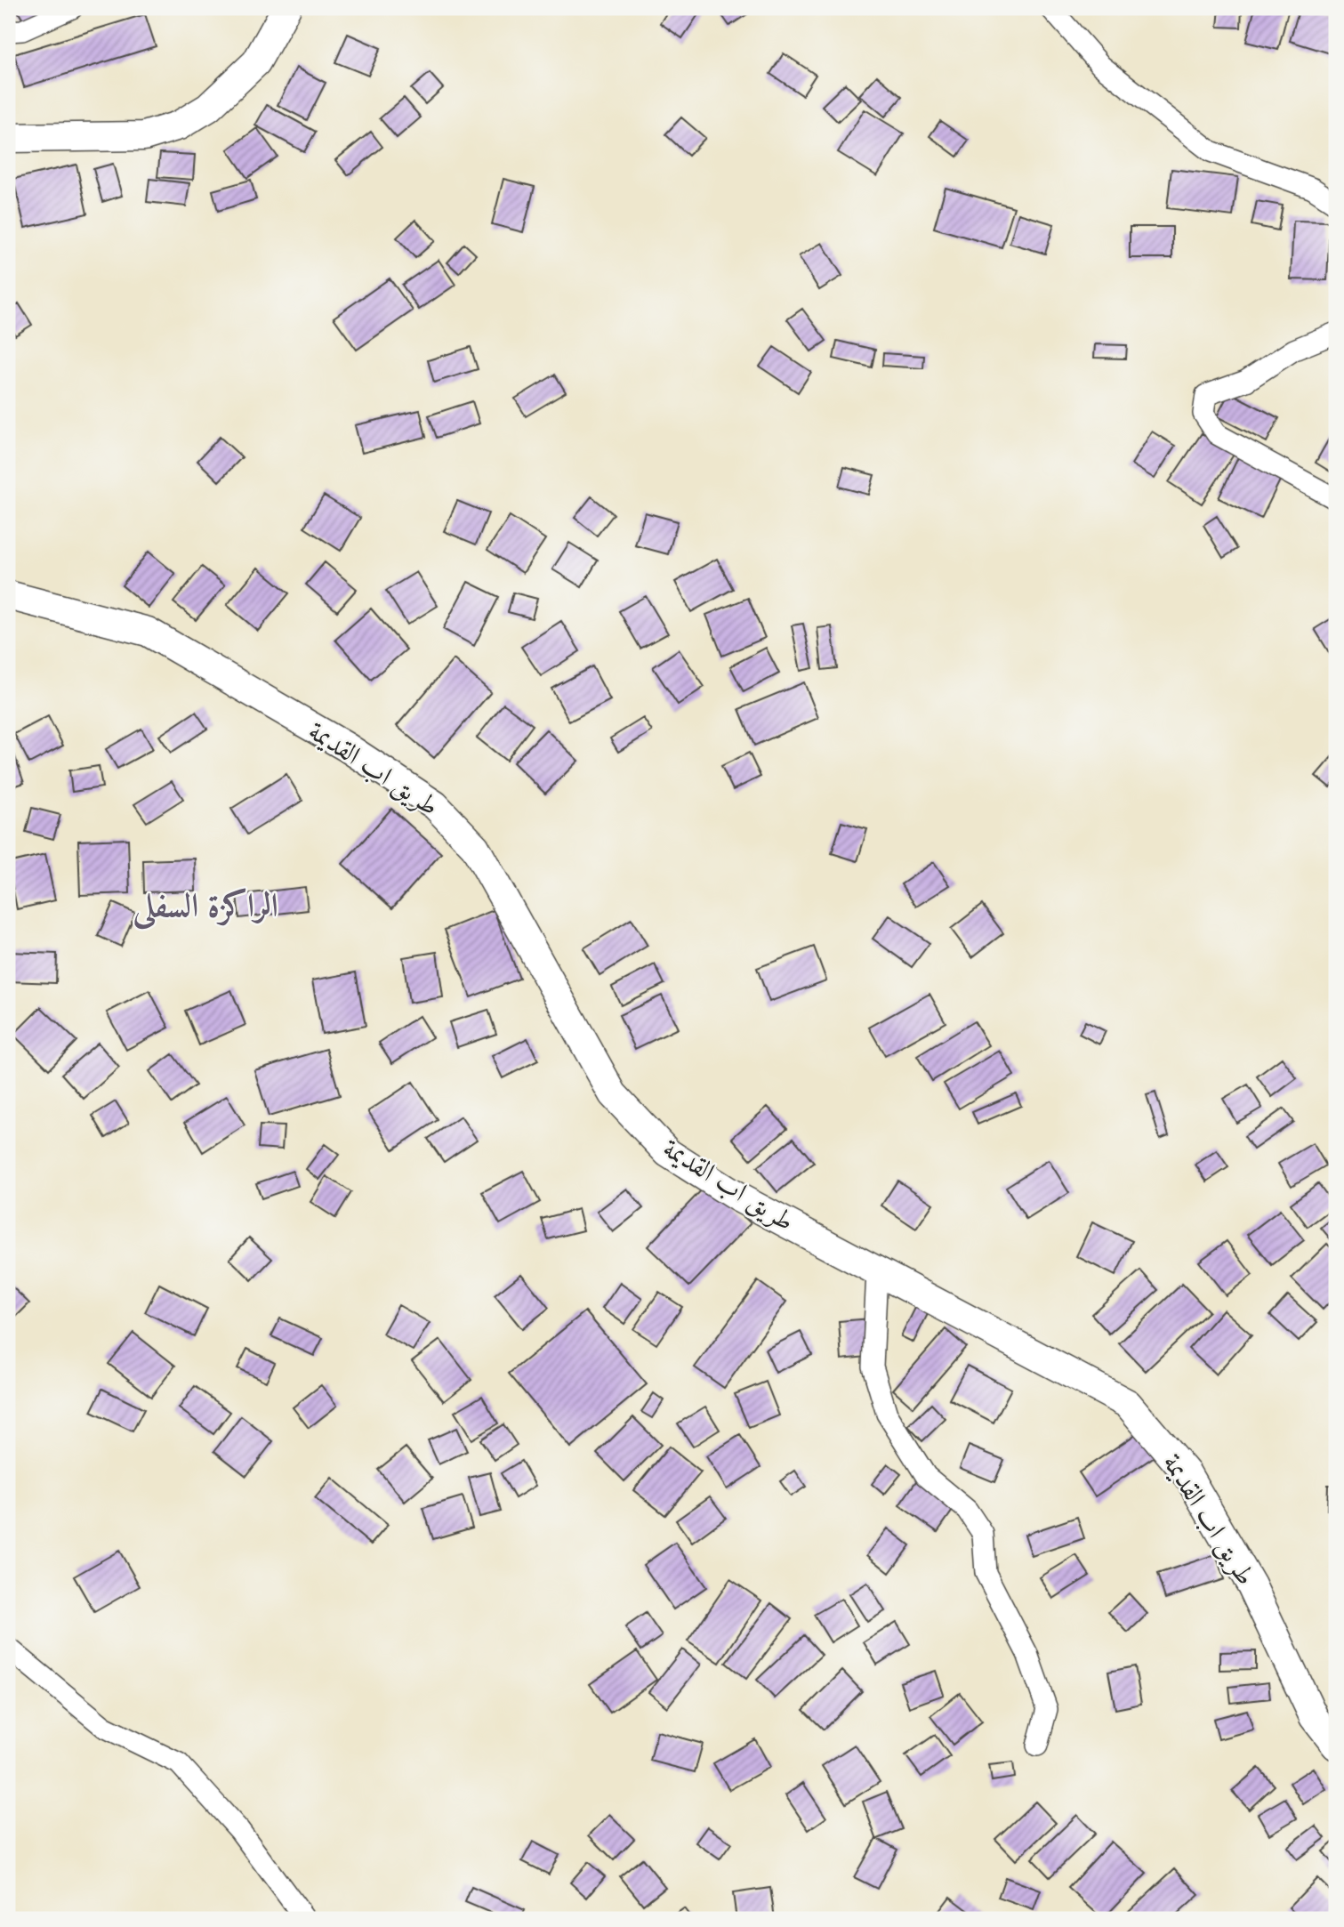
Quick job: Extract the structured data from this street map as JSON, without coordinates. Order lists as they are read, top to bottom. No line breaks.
{"streets":{"street":["طريق اب القديمة"]},"districts":["الراكزة السفلى"]}
